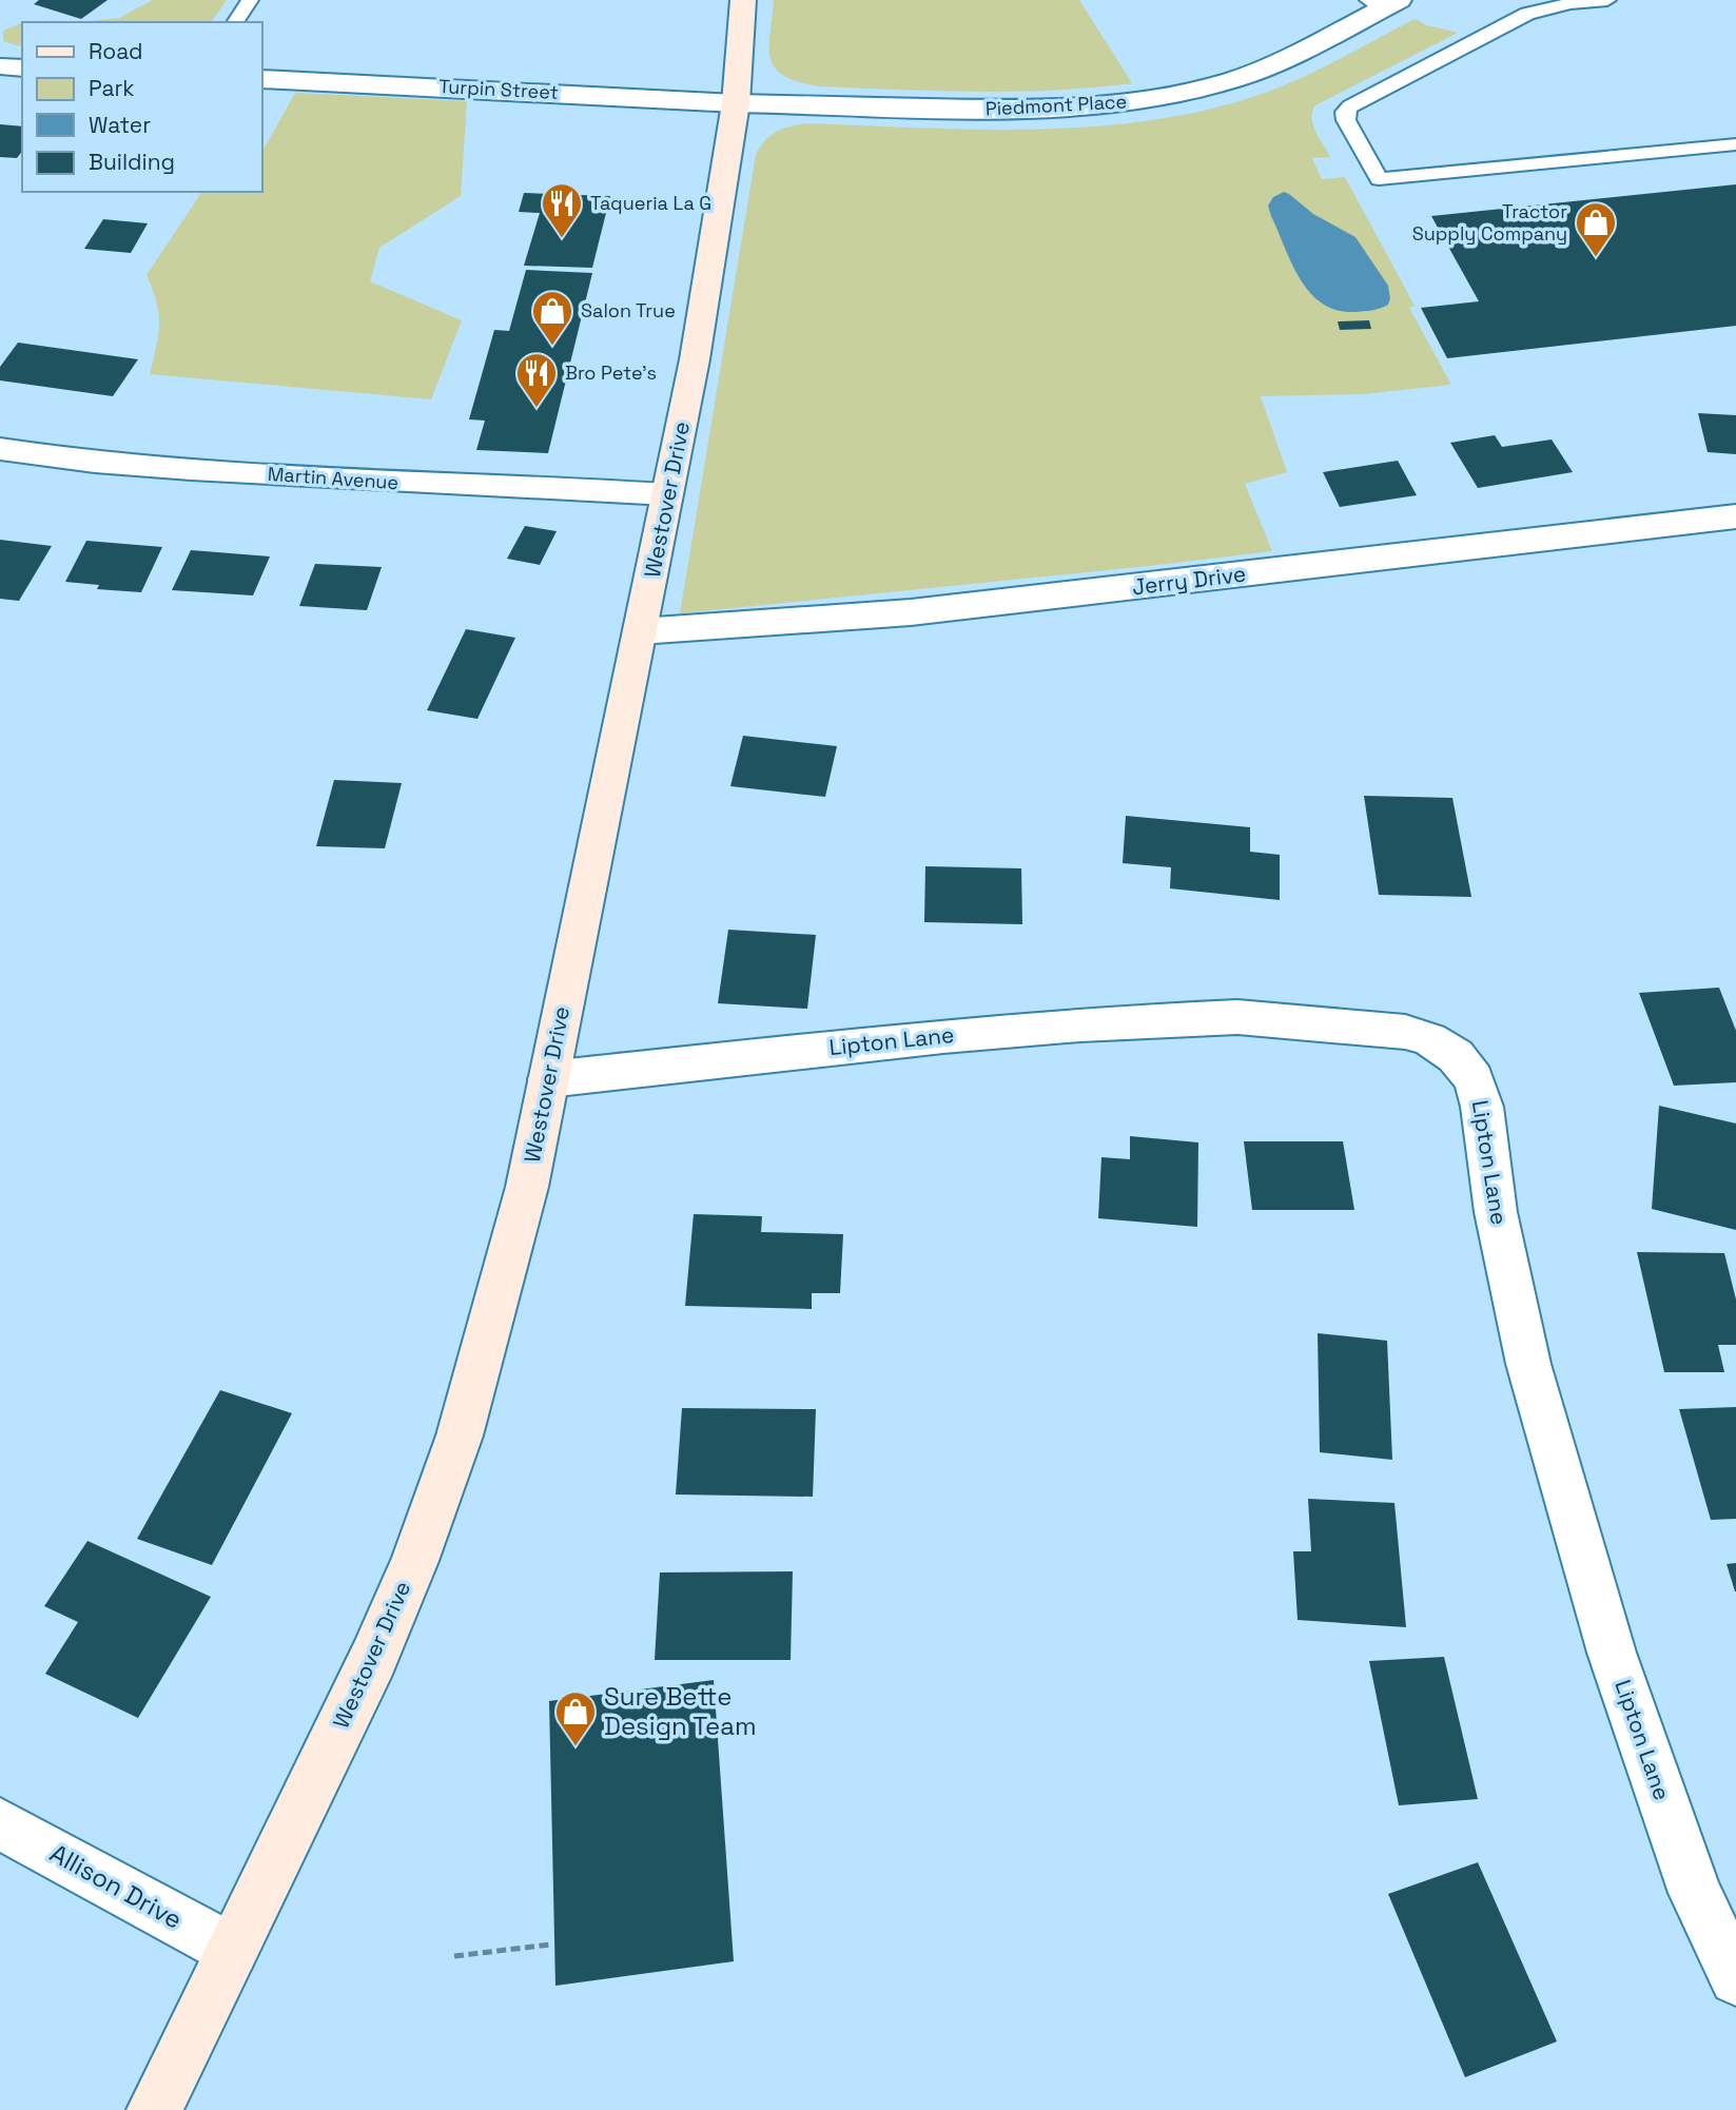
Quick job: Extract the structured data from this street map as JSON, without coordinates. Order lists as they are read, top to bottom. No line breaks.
{"streets":{"main road":["Westover Drive"],"street":["Turpin Street","Piedmont Place","Martin Avenue","Jerry Drive","Lipton Lane","Allison Drive"]},"crossings":[["Turpin Street","Piedmont Place"],["Turpin Street","Westover Drive"],["Piedmont Place","Westover Drive"],["Martin Avenue","Westover Drive"],["Westover Drive","Jerry Drive"],["Westover Drive","Lipton Lane"],["Westover Drive","Allison Drive"]],"places":{"restaurant":["Taqueria La G","Bro Pete's"],"shop":["Tractor Supply Company","Salon True","Sure Bette Design Team"]},"legend":["Road","Park","Water","Building"]}
